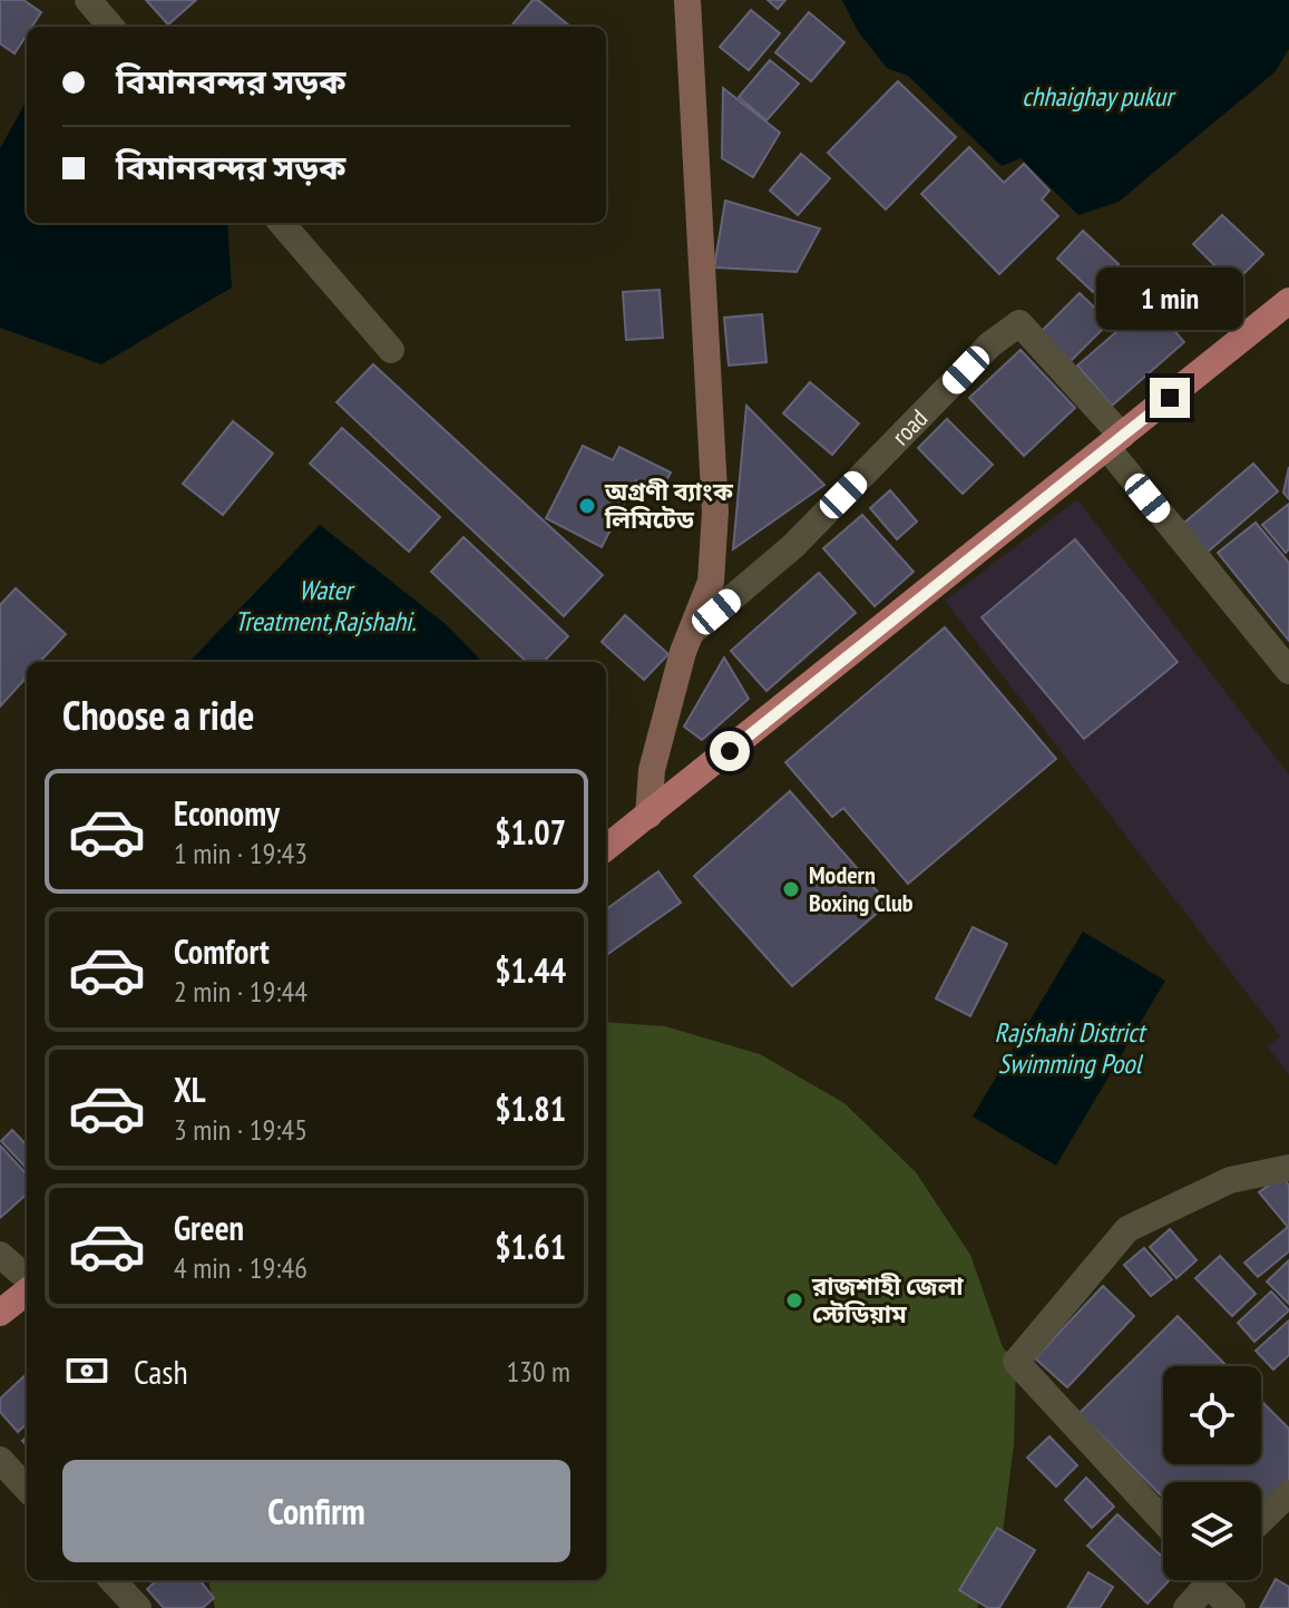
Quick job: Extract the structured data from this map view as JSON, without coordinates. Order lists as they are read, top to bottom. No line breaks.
{"streets":{"street":["road"]},"water":["chhaighay pukur","Water Treatment,Rajshahi.","Rajshahi District Swimming Pool"],"places":["অগ্রণী ব্যাংক লিমিটেড","Modern Boxing Club","রাজশাহী জেলা স্টেডিয়াম"],"page":{"banner":["বিমানবন্দর সড়ক","বিমানবন্দর সড়ক"],"bubble":"1 min","heading":"Choose a ride","list":[{"name":"Economy","note":"1 min · 19:43","value":"$1.07"},{"name":"Comfort","note":"2 min · 19:44","value":"$1.44"},{"name":"XL","note":"3 min · 19:45","value":"$1.81"},{"name":"Green","note":"4 min · 19:46","value":"$1.61"}],"pay":["Cash","130 m"],"buttons":"Confirm"}}
